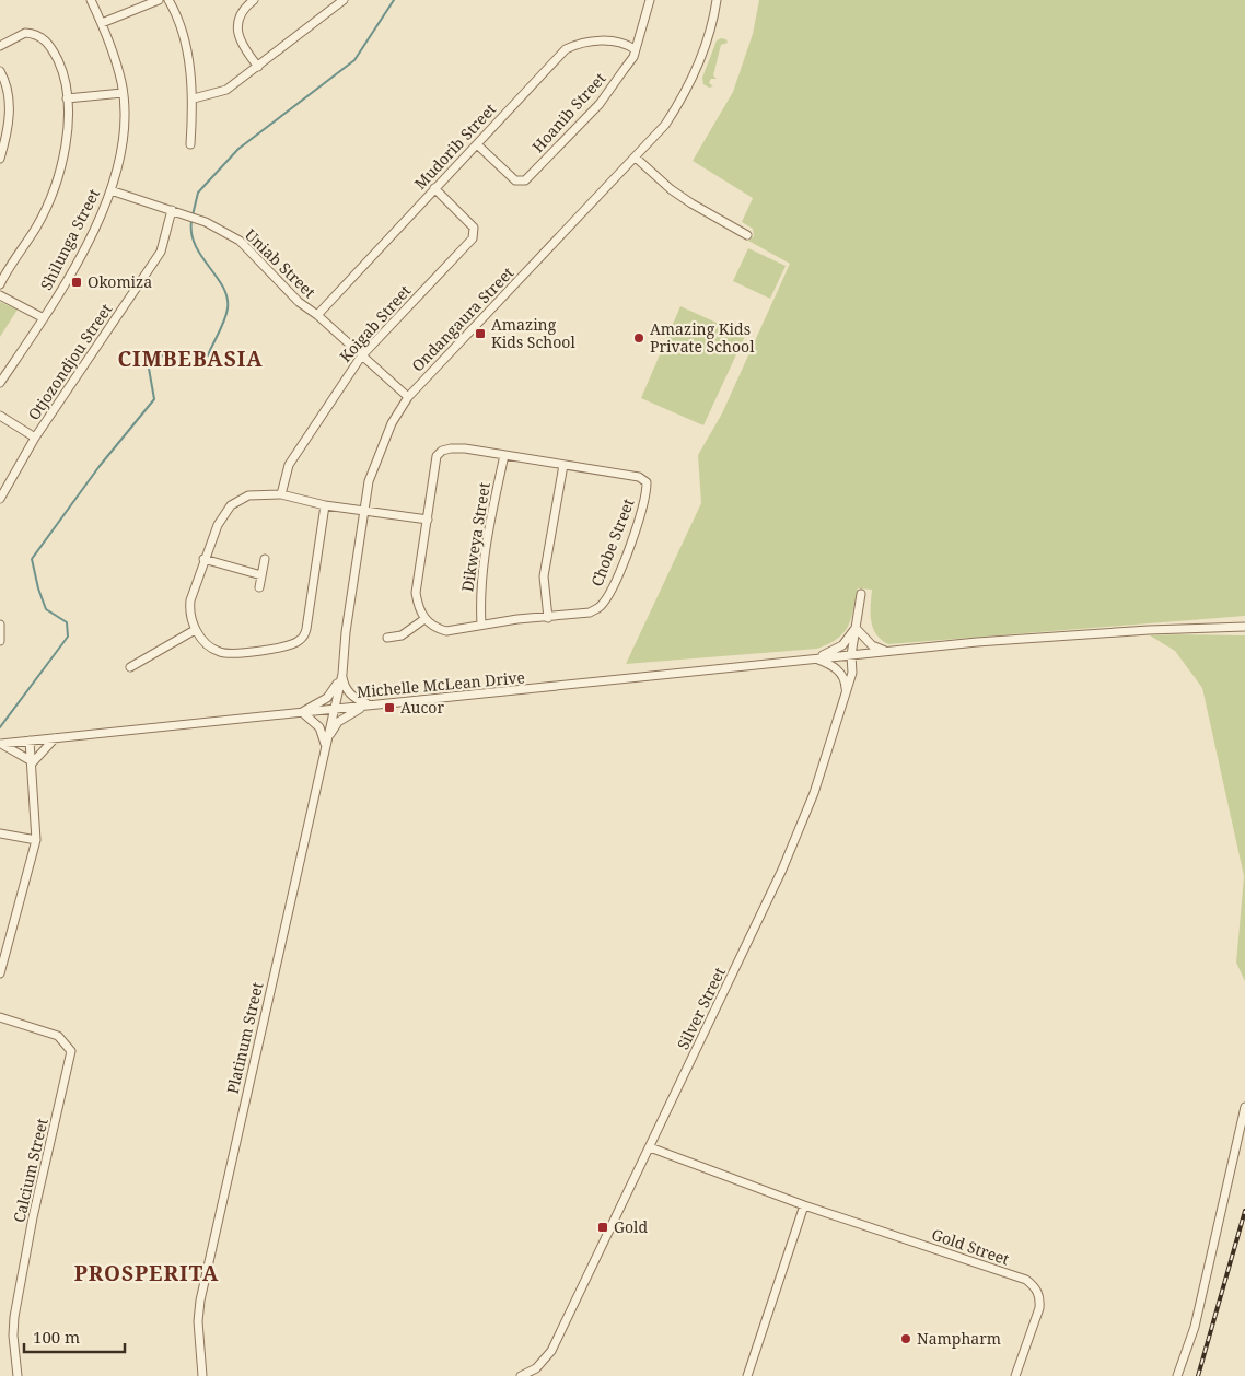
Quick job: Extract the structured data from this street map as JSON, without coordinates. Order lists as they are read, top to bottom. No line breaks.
{"streets":{"street":["Hoanib Street","Mudorib Street","Shilunga Street","Uniab Street","Ondangaura Street","Koigab Street","Otjozondjou Street","Dikweya Street","Chobe Street","Michelle McLean Drive","Silver Street","Platinum Street","Calcium Street","Gold Street"]},"crossings":[["Hoanib Street","Mudorib Street"],["Mudorib Street","Uniab Street"],["Mudorib Street","Koigab Street"],["Shilunga Street","Uniab Street"],["Uniab Street","Ondangaura Street"],["Uniab Street","Koigab Street"],["Uniab Street","Otjozondjou Street"],["Ondangaura Street","Michelle McLean Drive"],["Ondangaura Street","Platinum Street"],["Dikweya Street","Chobe Street"],["Michelle McLean Drive","Silver Street"],["Michelle McLean Drive","Platinum Street"],["Silver Street","Gold Street"]],"districts":["CIMBEBASIA","PROSPERITA"],"places":{"transit":["Okomiza","Amazing Kids School","Aucor","Gold"],"other":["Amazing Kids Private School","Nampharm"]},"scale_bar":"100 m"}
